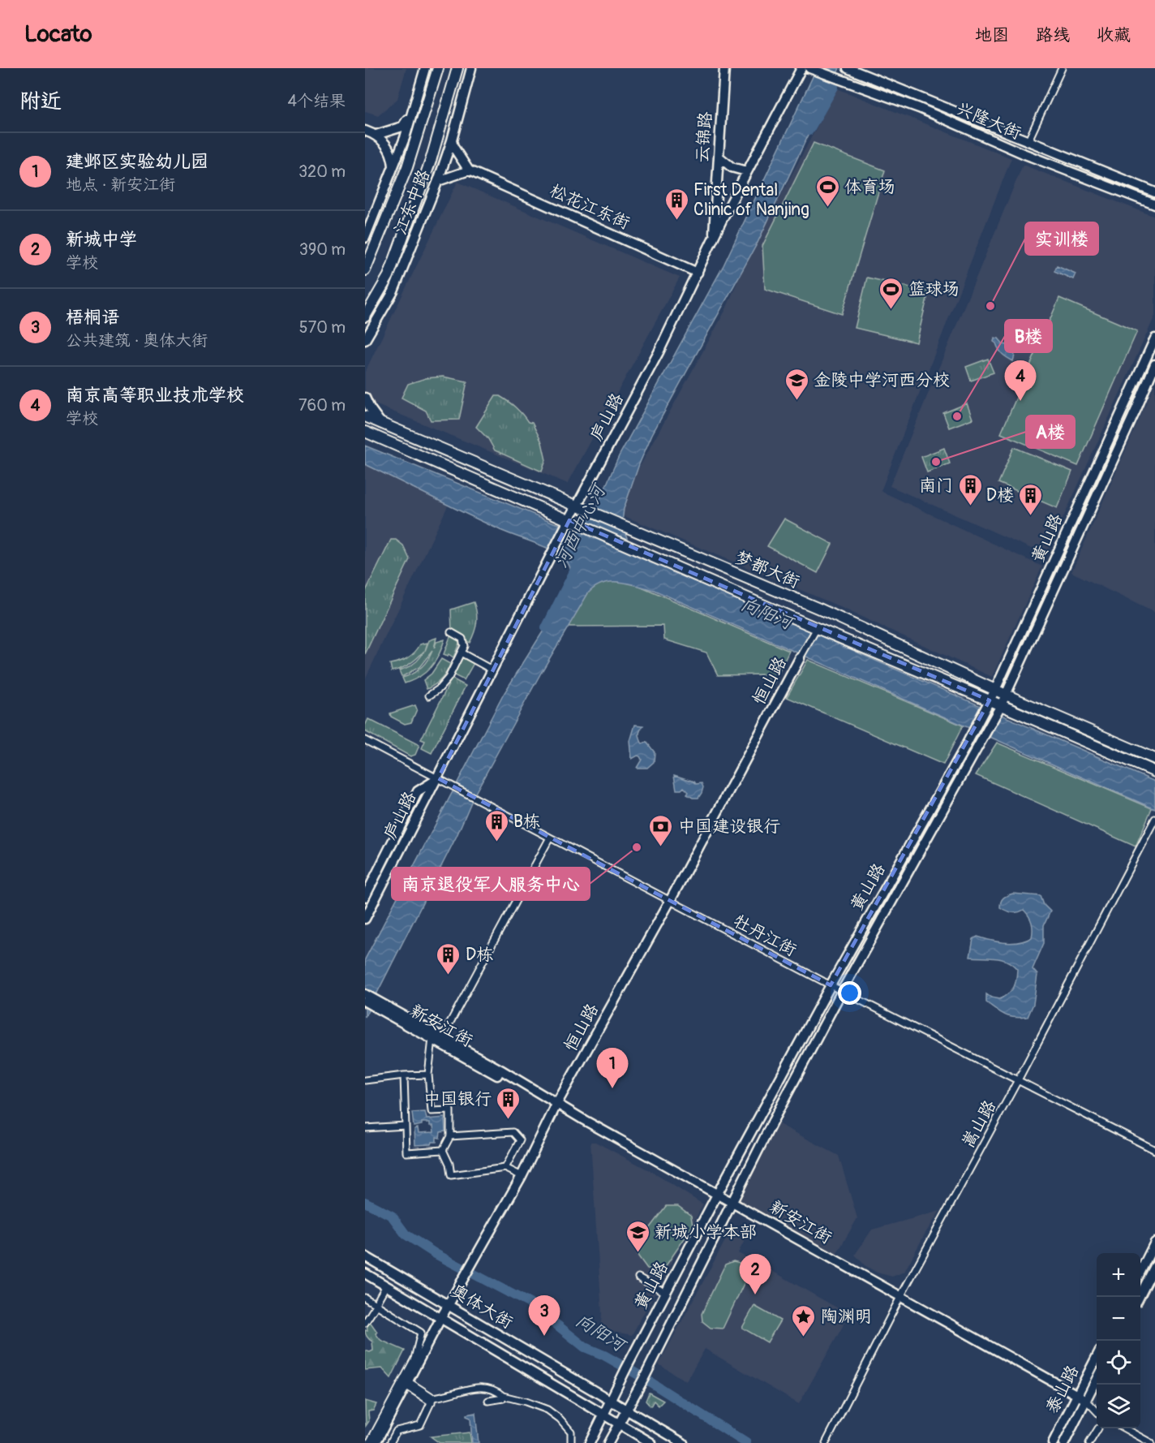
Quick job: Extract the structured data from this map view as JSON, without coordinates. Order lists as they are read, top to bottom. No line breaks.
{"streets":{"main road":["兴隆大街","云锦路","江东中路","松花江东街","庐山路","黄山路","梦都大街","恒山路","新安江街","奥体大街","泰山路"],"street":["牡丹江街","嵩山路"]},"crossings":[["云锦路","庐山路"],["松花江东街","庐山路"],["庐山路","梦都大街"],["庐山路","牡丹江街"],["黄山路","梦都大街"],["黄山路","牡丹江街"],["黄山路","新安江街"],["黄山路","奥体大街"],["梦都大街","恒山路"],["恒山路","牡丹江街"],["恒山路","新安江街"],["恒山路","奥体大街"],["牡丹江街","嵩山路"],["新安江街","嵩山路"],["新安江街","泰山路"]],"water":["河西中心河","向阳河"],"places":{"sports":["体育场","篮球场"],"building":["First Dental Clinic of Nanjing","南门","D楼","B栋","D栋","中国银行"],"other":["实训楼","B楼","A楼","南京退役军人服务中心"],"school or university":["金陵中学河西分校","新城小学本部"],"bank":["中国建设银行"],"place":["陶渊明"]},"page":{"header":"Locato","nav":["地图","路线","收藏"],"heading":["附近","4个结果"],"list":[{"mark":"1","name":"建邺区实验幼儿园","note":"地点 · 新安江街","value":"320 m"},{"mark":"2","name":"新城中学","note":"学校","value":"390 m"},{"mark":"3","name":"梧桐语","note":"公共建筑 · 奥体大街","value":"570 m"},{"mark":"4","name":"南京高等职业技术学校","note":"学校","value":"760 m"}],"pins":["4","1","2","3"],"map_buttons":["+","−"]}}
